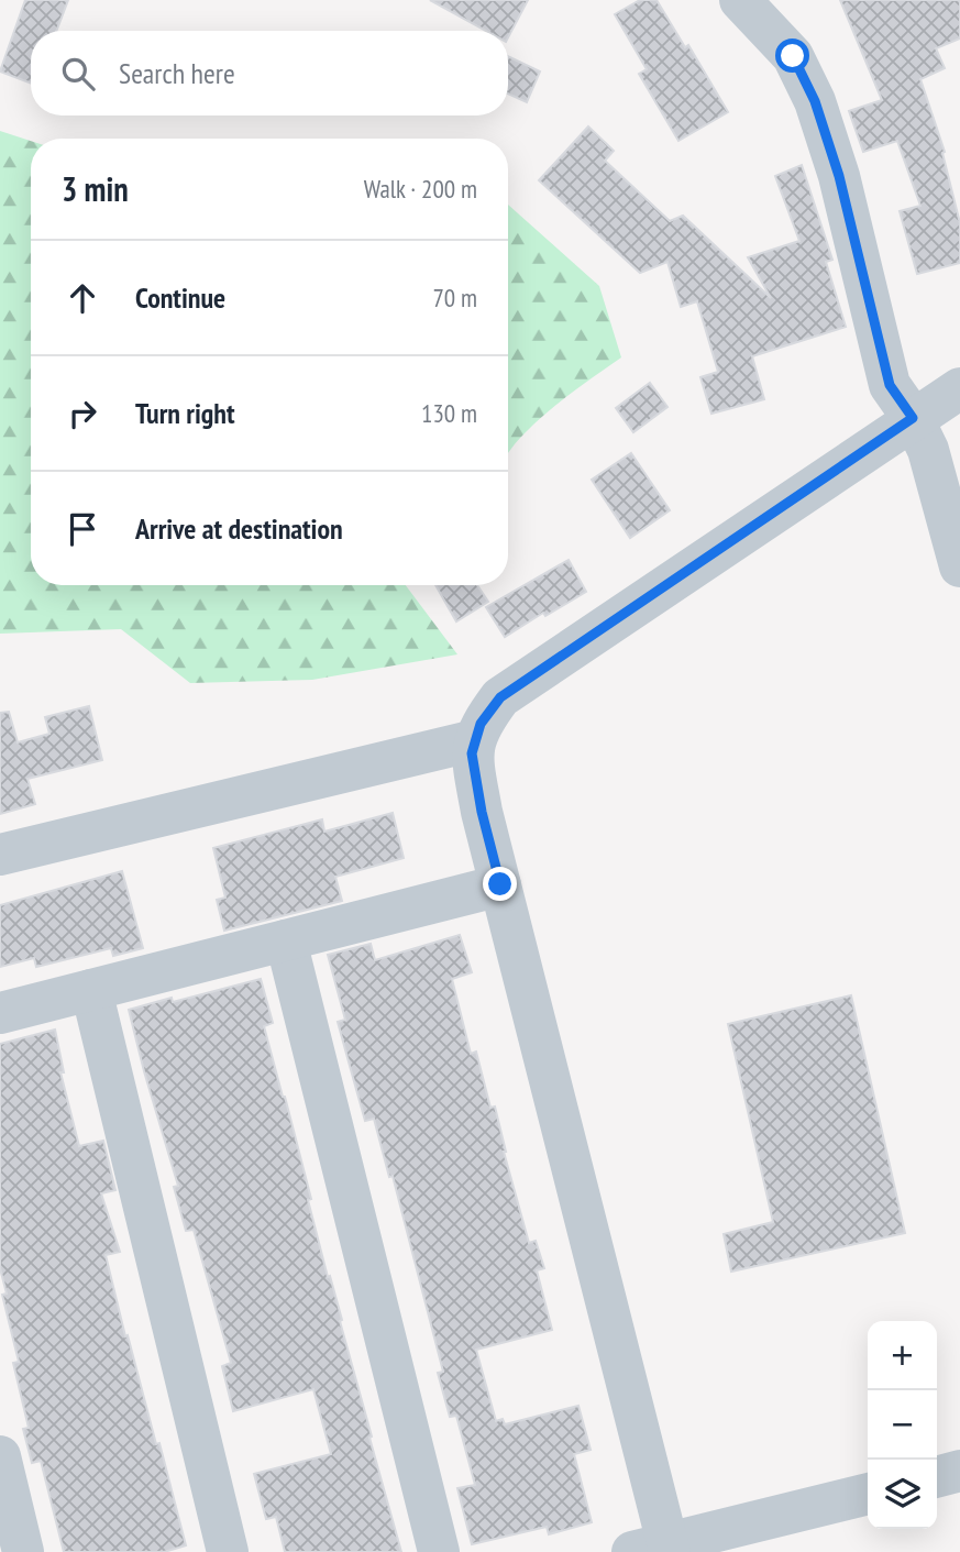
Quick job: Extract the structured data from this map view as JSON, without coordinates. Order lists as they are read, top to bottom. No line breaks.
{"page":{"search":"Search here","heading":["3 min","Walk · 200 m"],"list":[["Continue","70 m"],["Turn right","130 m"],"Arrive at destination"],"map_buttons":["+","−"]}}
